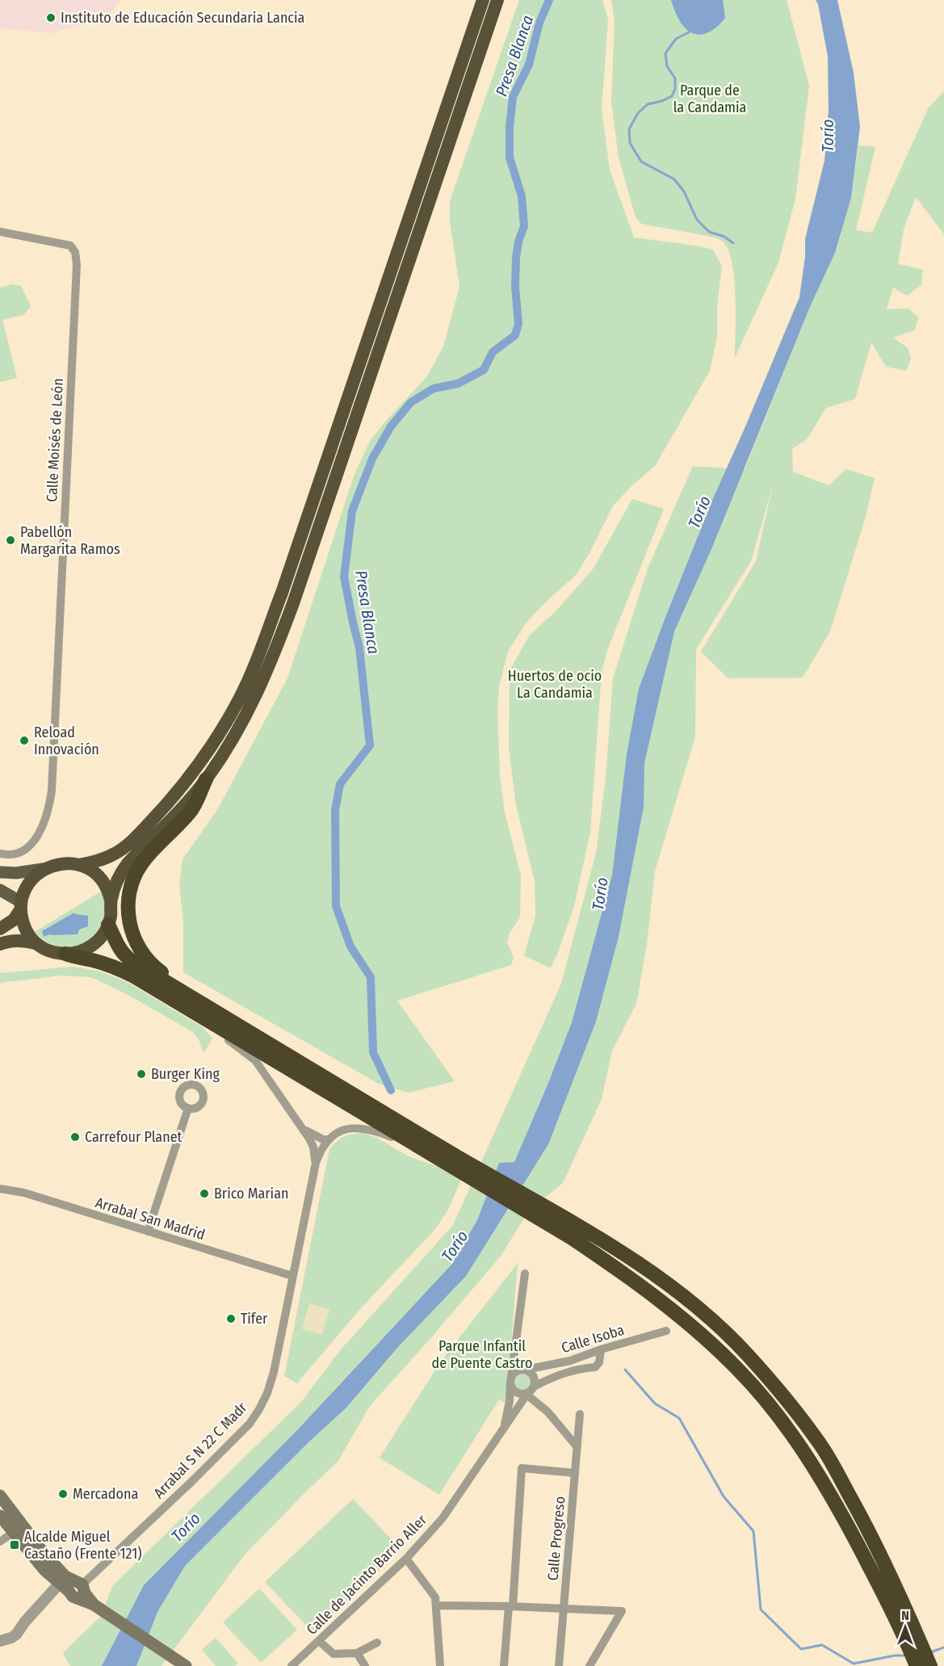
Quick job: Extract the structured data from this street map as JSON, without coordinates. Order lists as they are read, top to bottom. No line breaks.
{"streets":{"street":["Calle Moisés de León","Arrabal San Madrid","Calle Isoba","Arrabal S N 22 C Madr","Calle Progreso","Calle de Jacinto Barrio Aller"]},"crossings":[["Arrabal San Madrid","Arrabal S N 22 C Madr"],["Calle Isoba","Calle de Jacinto Barrio Aller"]],"water":["Presa Blanca","Torío"],"parks":["Parque de la Candamia","Huertos de ocio La Candamia","Parque Infantil de Puente Castro"],"places":{"other":["Instituto de Educación Secundaria Lancia","Pabellón Margarita Ramos","Reload Innovación","Burger King","Carrefour Planet","Brico Marian","Tifer","Mercadona"],"transit":["Alcalde Miguel Castaño (Frente 121)"]},"north":"top"}
